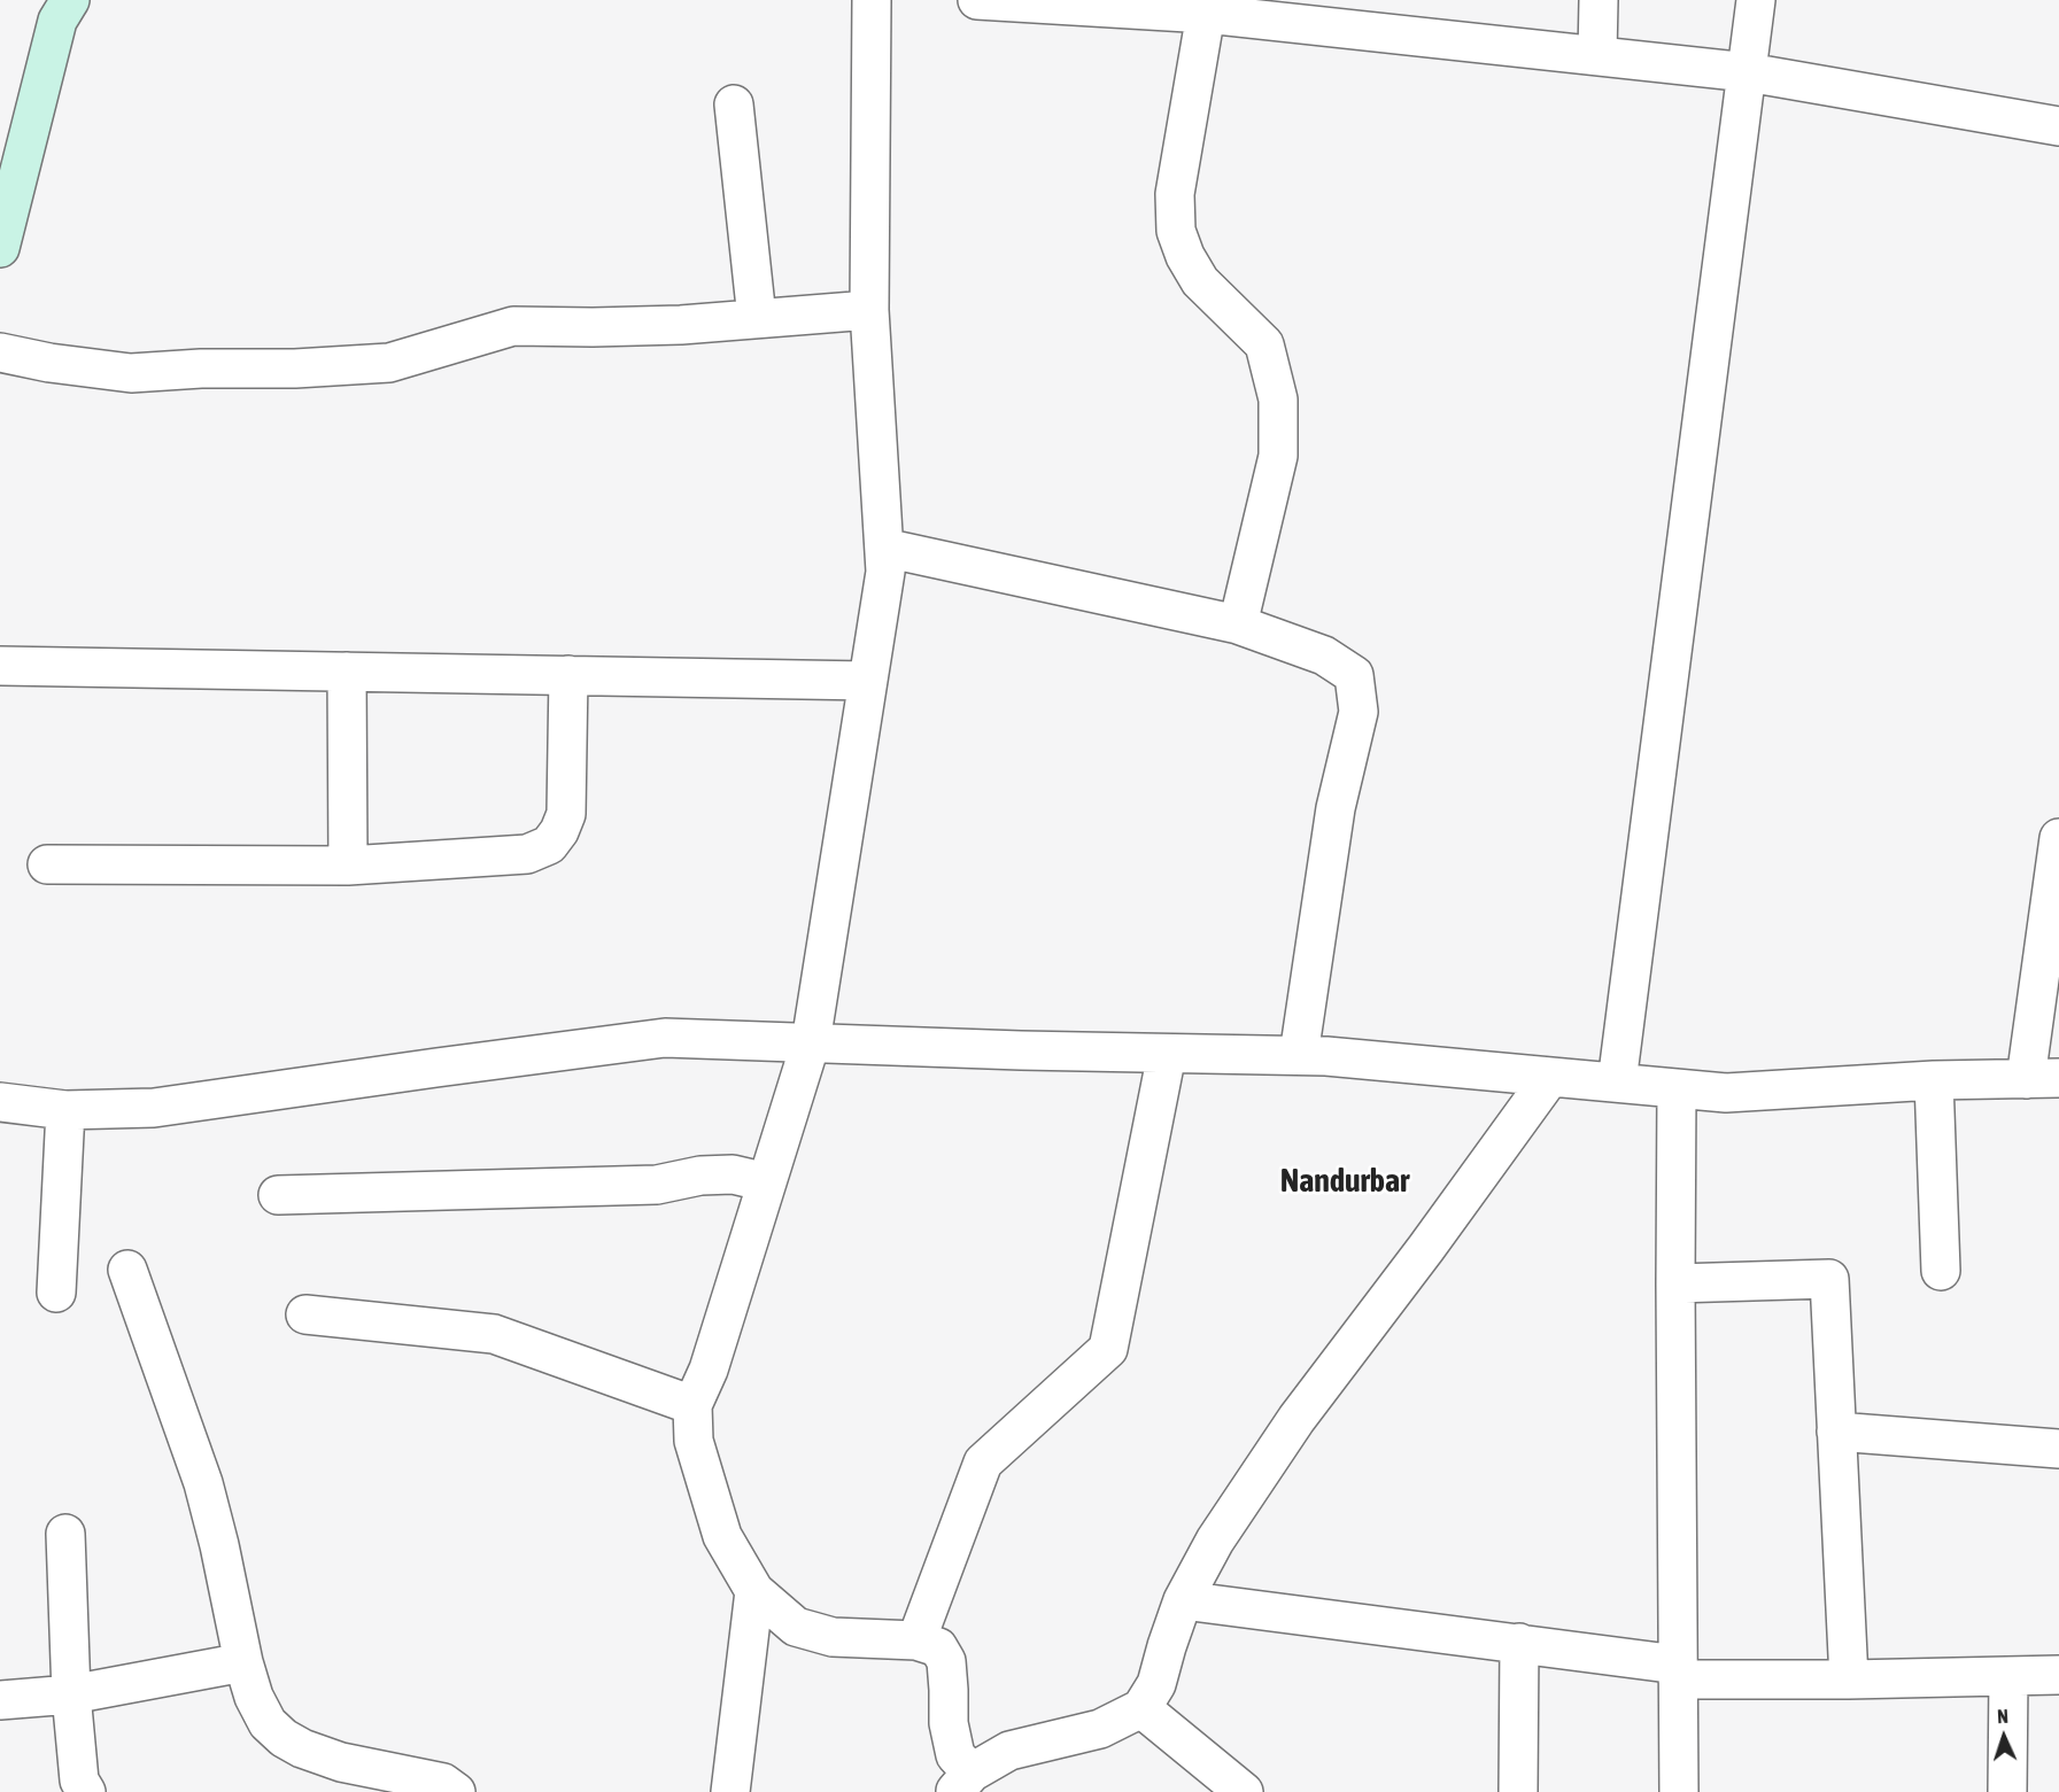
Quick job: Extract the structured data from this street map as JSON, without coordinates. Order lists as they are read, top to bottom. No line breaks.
{"districts":["Nandurbar"],"north":"top"}
